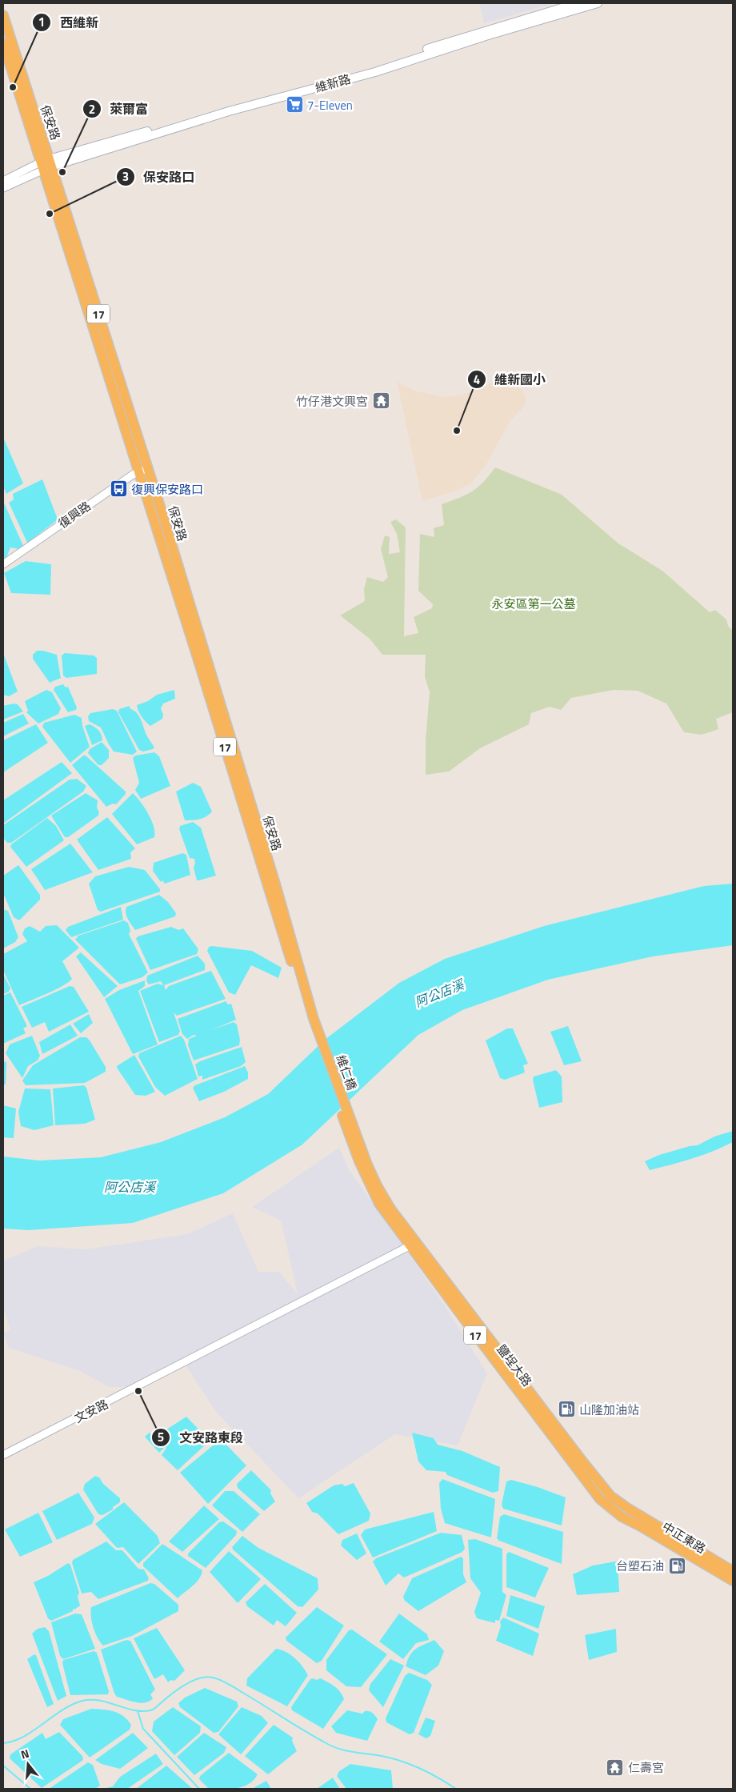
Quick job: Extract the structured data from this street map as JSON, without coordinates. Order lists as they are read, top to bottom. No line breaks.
{"streets":{"main road":["維新路","保安路","17","維仁橋","鹽埕大路","中正東路"],"street":["復興路","文安路"]},"crossings":[["維新路","保安路"],["保安路","復興路"],["保安路","維仁橋"],["維仁橋","鹽埕大路"],["鹽埕大路","文安路"],["鹽埕大路","中正東路"]],"water":["阿公店溪"],"parks":["永安區第一公墓"],"places":{"other":["西維新","萊爾富","保安路口","維新國小","文安路東段"],"supermarket":["7-Eleven"],"temple":["竹仔港文興宮","仁壽宮"],"bus stop":["復興保安路口"],"fuel station":["山隆加油站","台塑石油"]},"north":"top"}
